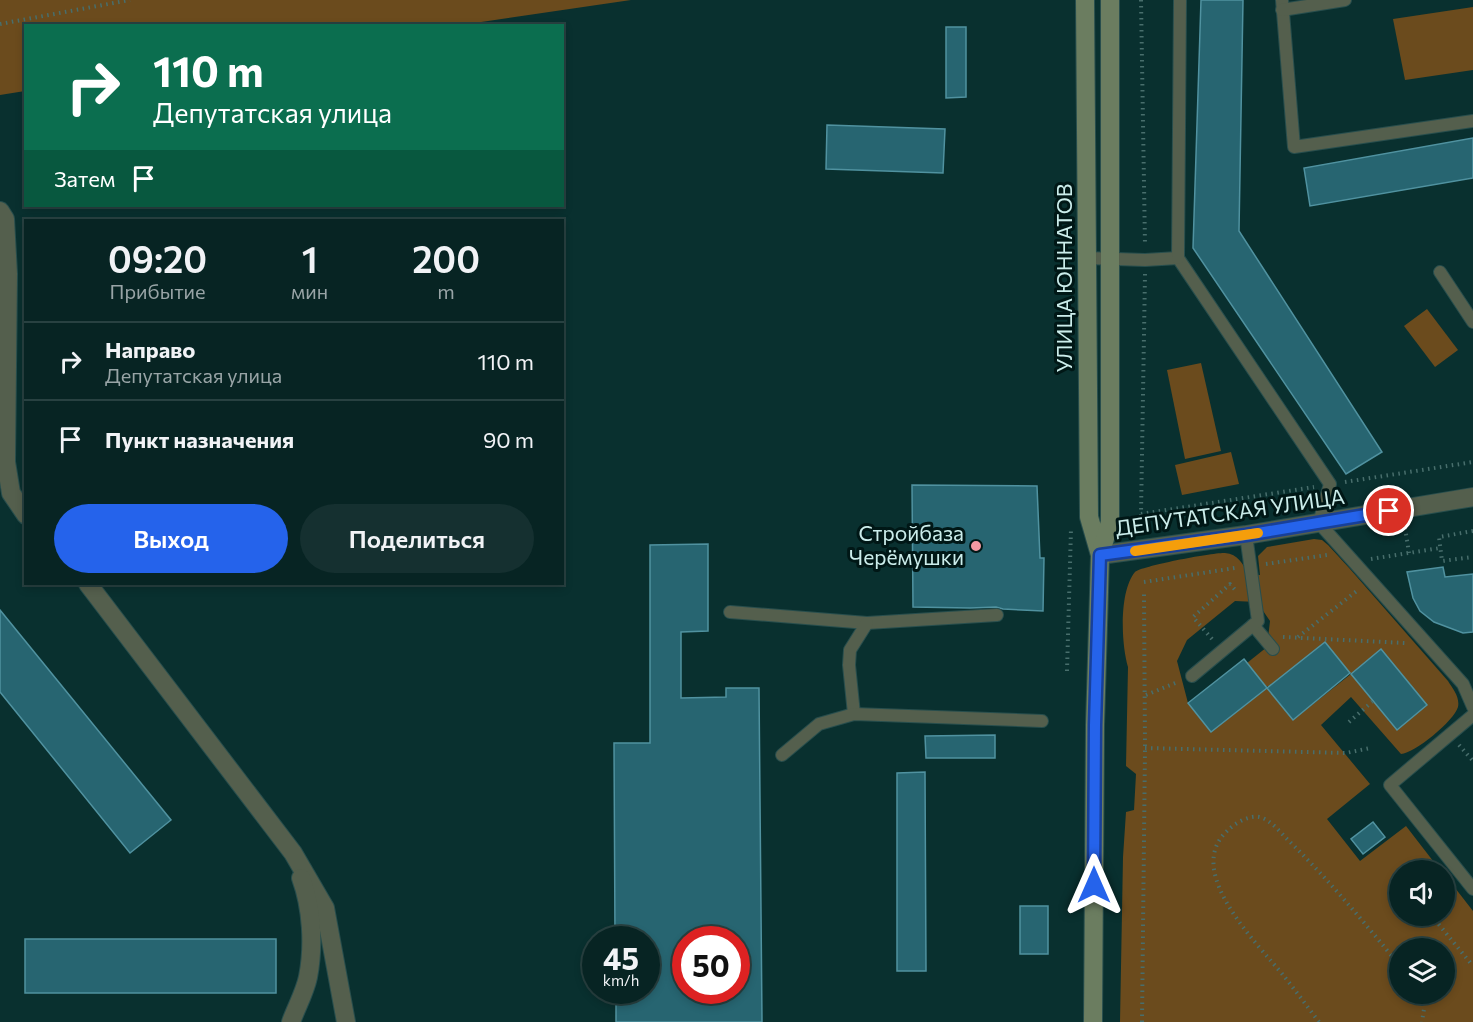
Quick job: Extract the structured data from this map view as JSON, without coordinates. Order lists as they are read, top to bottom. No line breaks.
{"streets":{"main road":["УЛИЦА ЮННАТОВ"],"street":["ДЕПУТАТСКАЯ УЛИЦА"]},"crossings":[["УЛИЦА ЮННАТОВ","ДЕПУТАТСКАЯ УЛИЦА"]],"places":["Стройбаза Черёмушки"],"page":{"turn":["110 m","Депутатская улица"],"then":"Затем","eta":["09:20","Прибытие","1","мин","200","m"],"list":[{"name":"Направо","note":"Депутатская улица","value":"110 m"},{"name":"Пункт назначения","value":"90 m"}],"buttons":["Выход","Поделиться"],"speed":"45 km/h","limit":"50"}}
